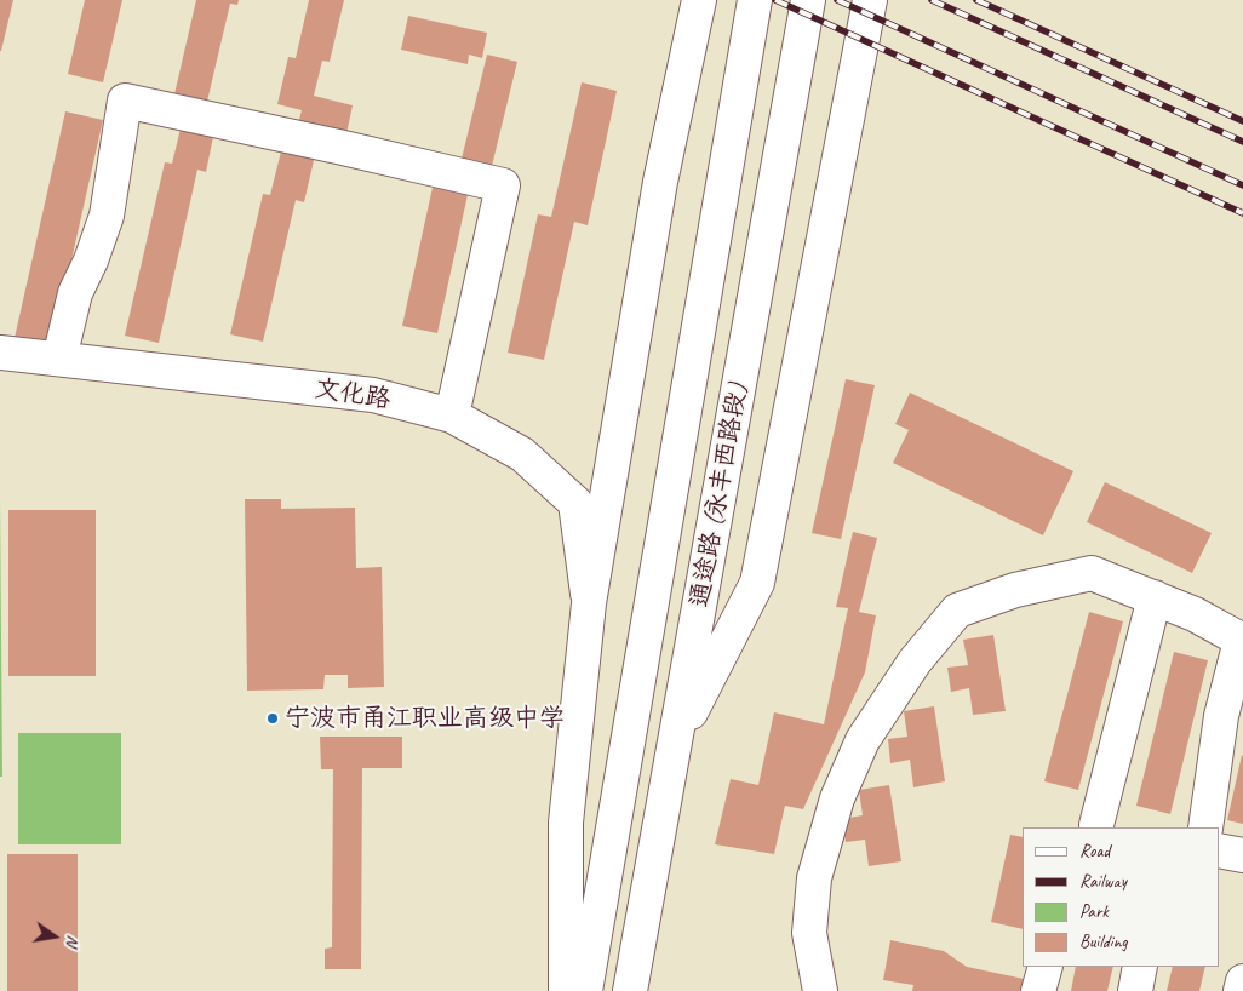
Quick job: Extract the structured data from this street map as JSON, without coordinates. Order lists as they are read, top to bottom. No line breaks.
{"streets":{"main road":["文化路","通途路 (永丰西路段)"]},"places":["宁波市甬江职业高级中学"],"legend":["Road","Railway","Park","Building"],"north":"right"}
